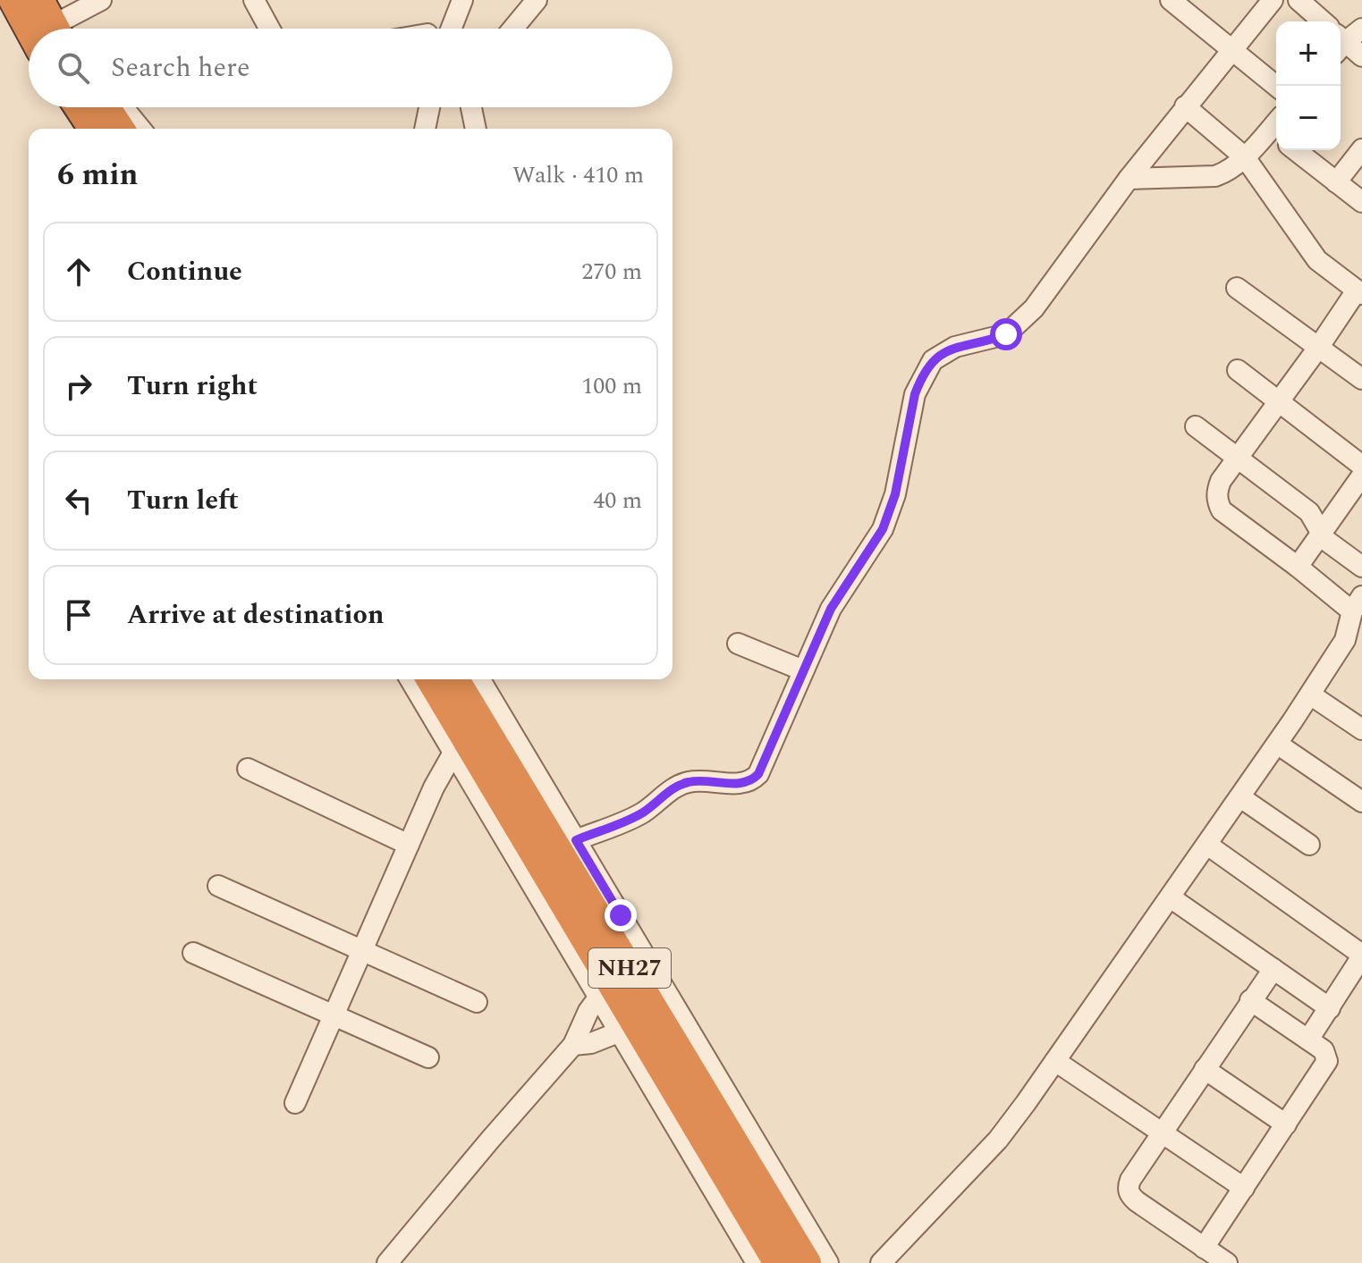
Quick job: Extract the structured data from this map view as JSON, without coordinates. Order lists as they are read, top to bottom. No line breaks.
{"streets":{"highway":["NH27"]},"page":{"map_buttons":["+","−"],"search":"Search here","heading":["6 min","Walk · 410 m"],"list":[["Continue","270 m"],["Turn right","100 m"],["Turn left","40 m"],"Arrive at destination"]}}
